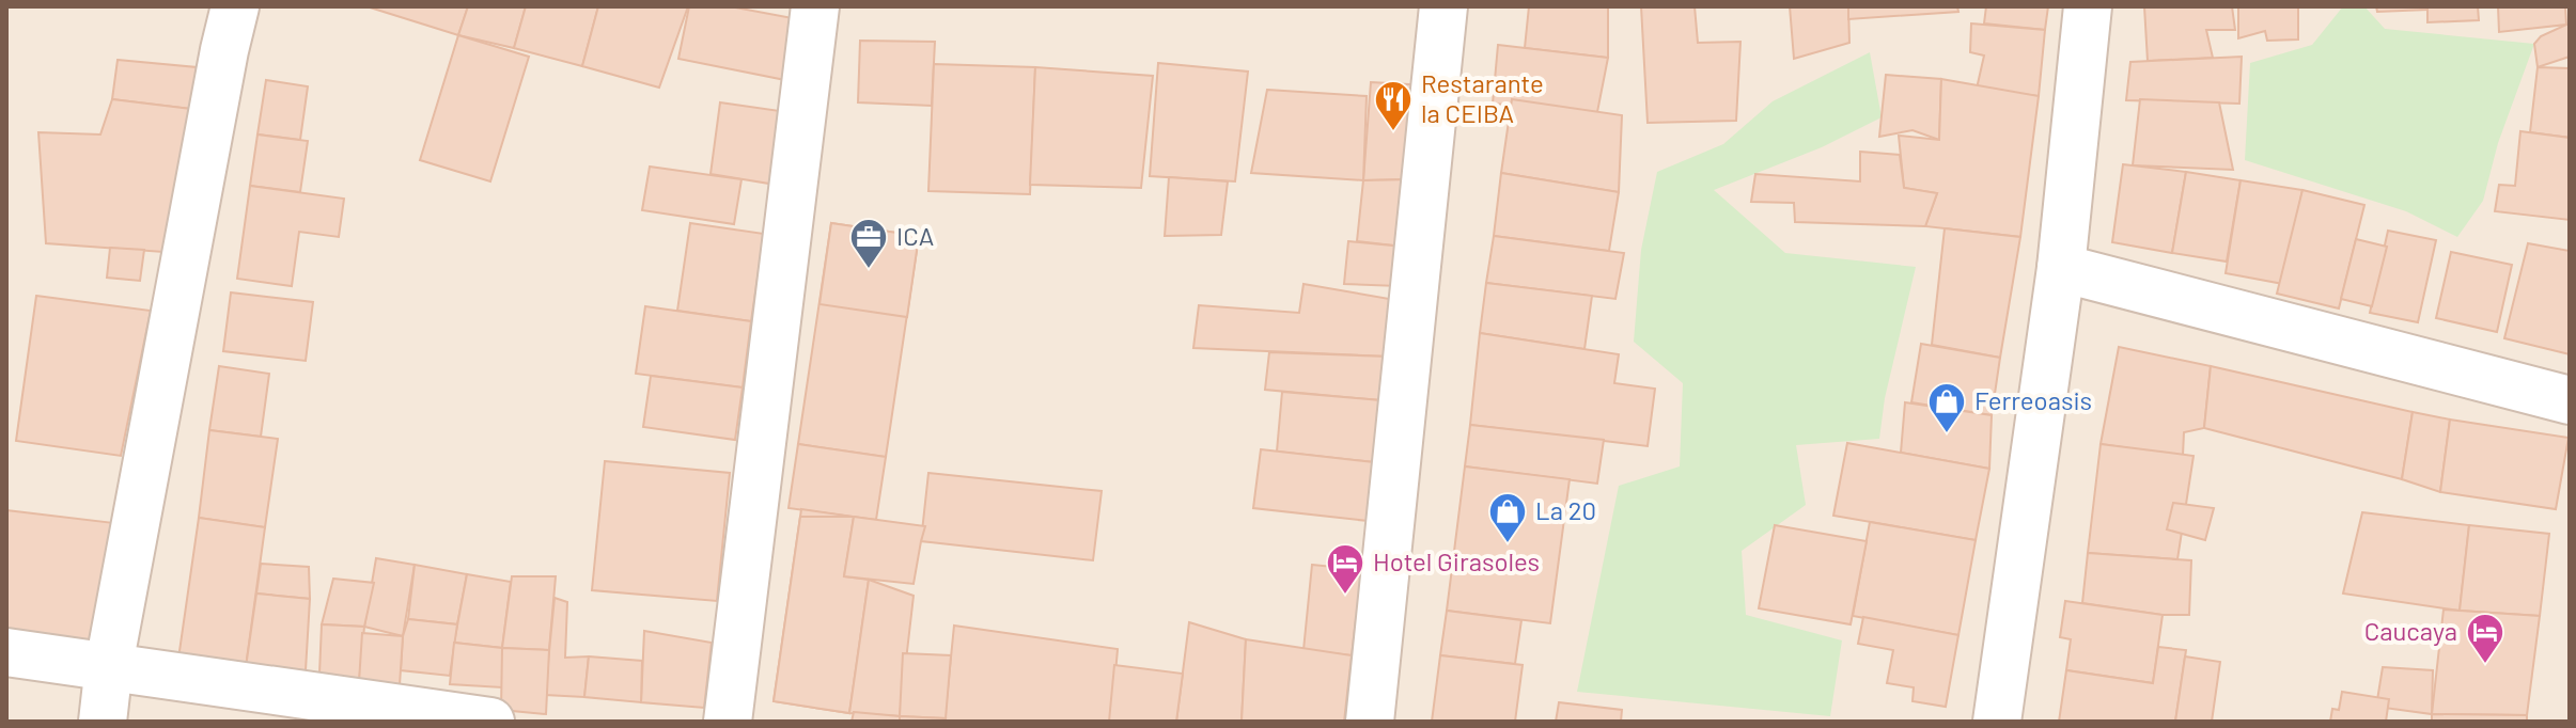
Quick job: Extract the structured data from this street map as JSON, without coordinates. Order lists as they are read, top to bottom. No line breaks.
{"places":{"restaurant":["Restarante la CEIBA"],"office":["ICA"],"shop":["Ferreoasis","La 20"],"hotel":["Hotel Girasoles","Caucaya"]}}
